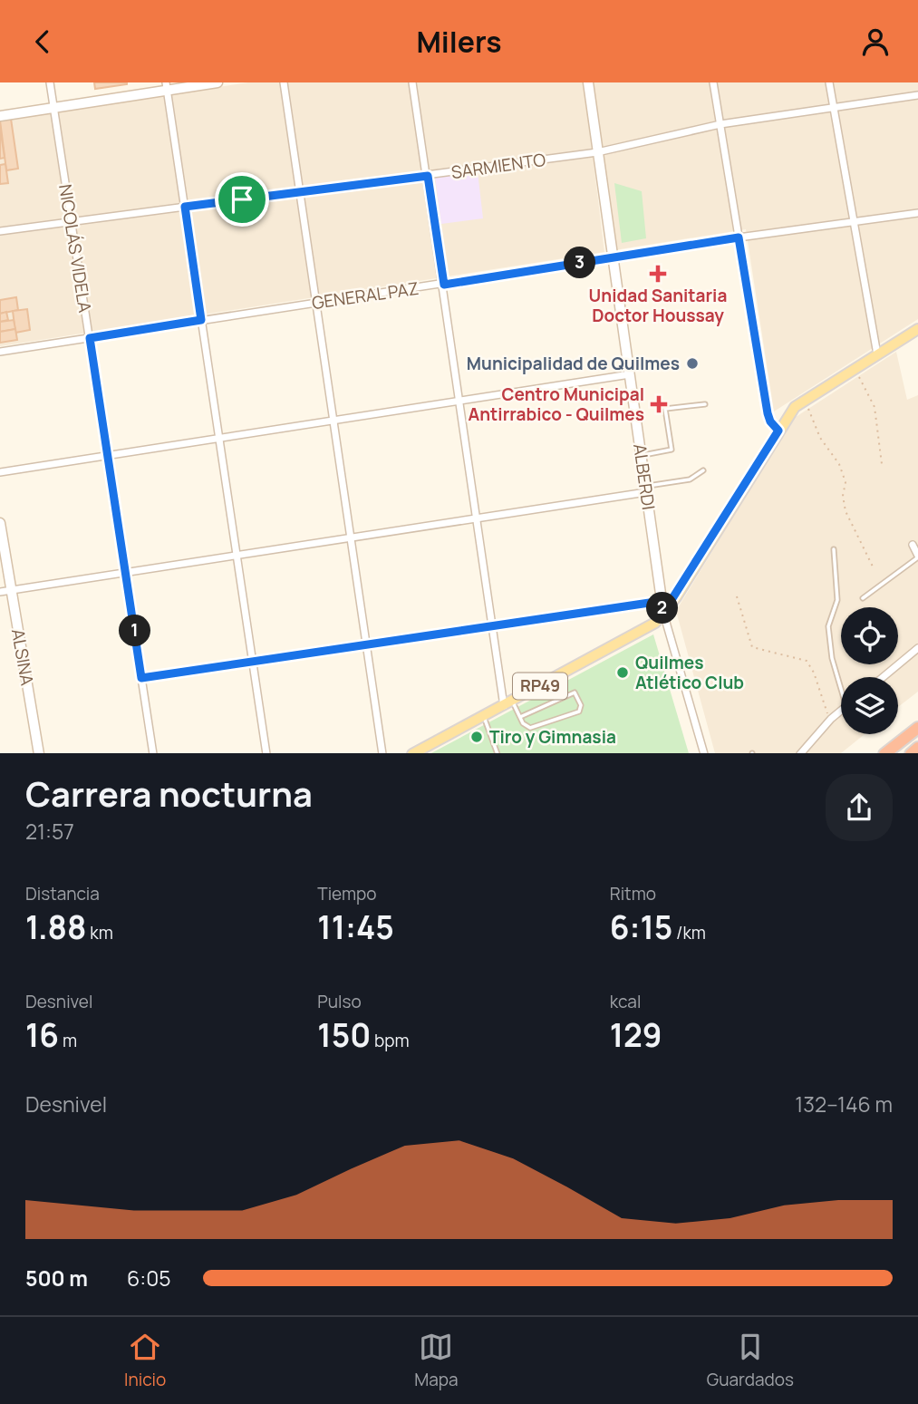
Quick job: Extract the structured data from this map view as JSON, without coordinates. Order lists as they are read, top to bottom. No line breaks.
{"streets":{"main road":["RP49"],"street":["SARMIENTO","NICOLÁS VIDELA","GENERAL PAZ","ALBERDI","ALSINA"]},"crossings":[["SARMIENTO","NICOLÁS VIDELA"],["SARMIENTO","ALBERDI"],["NICOLÁS VIDELA","GENERAL PAZ"],["GENERAL PAZ","ALBERDI"],["ALBERDI","RP49"]],"places":{"health":["Unidad Sanitaria Doctor Houssay","Centro Municipal Antirrabico - Quilmes"],"other":["Municipalidad de Quilmes","Quilmes Atlético Club","Tiro y Gimnasia"]},"page":{"header":"Milers","pins":["3","2","1"],"heading":["Carrera nocturna","21:57"],"stats":[["Distancia","1.88 km"],["Tiempo","11:45"],["Ritmo","6:15 /km"],["Desnivel","16 m"],["Pulso","150 bpm"],["kcal","129"]],"chart":["Desnivel","132–146 m"],"list":[{"name":"500 m","note":"6:05"}],"tabs":["Inicio","Mapa","Guardados"]}}
